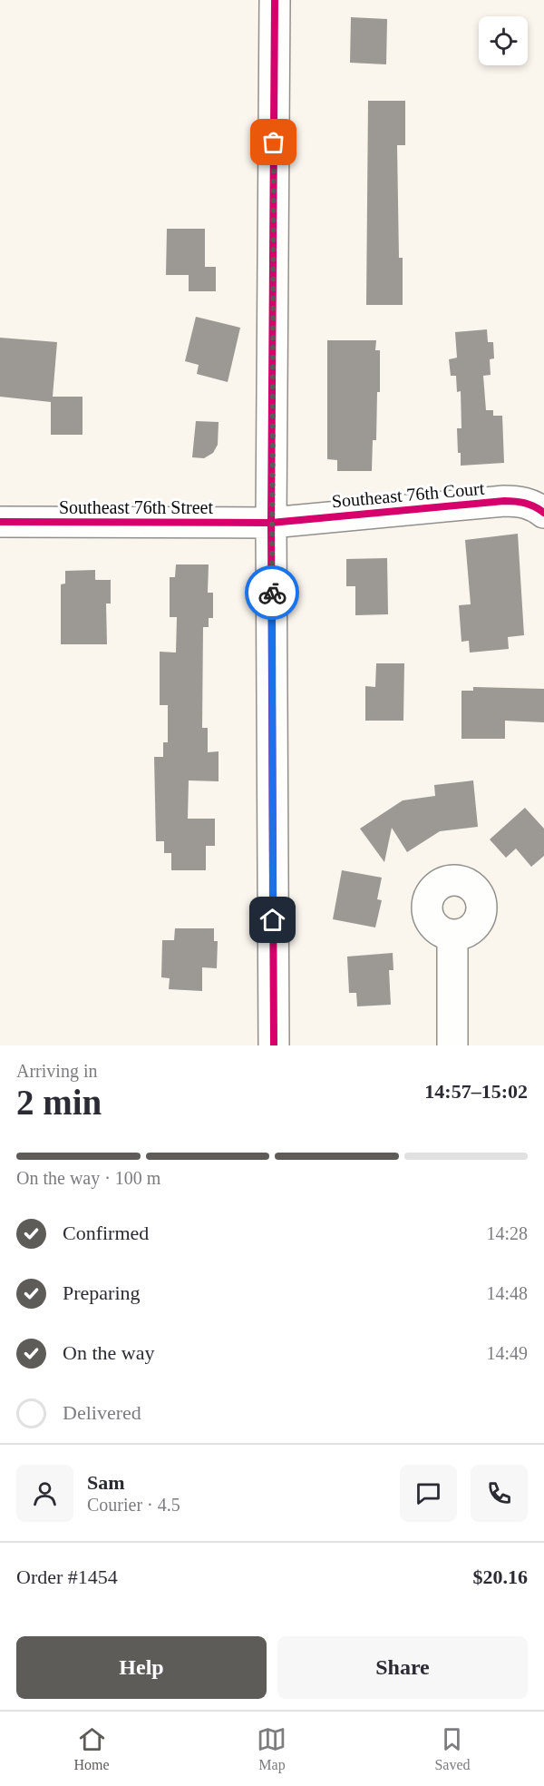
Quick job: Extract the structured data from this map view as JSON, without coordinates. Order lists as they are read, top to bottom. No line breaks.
{"streets":{"street":["Southeast 76th Court","Southeast 76th Street"]},"crossings":[["Southeast 76th Court","Southeast 76th Street"]],"page":{"heading":["2 min","Arriving in","14:57–15:02"],"panel":["Sam","Courier · 4.5","Order #1454","$20.16"],"bar":"On the way · 100 m","list":[["Confirmed","14:28"],["Preparing","14:48"],["On the way","14:49"],"Delivered"],"buttons":["Help","Share"],"tabs":["Home","Map","Saved"]}}
